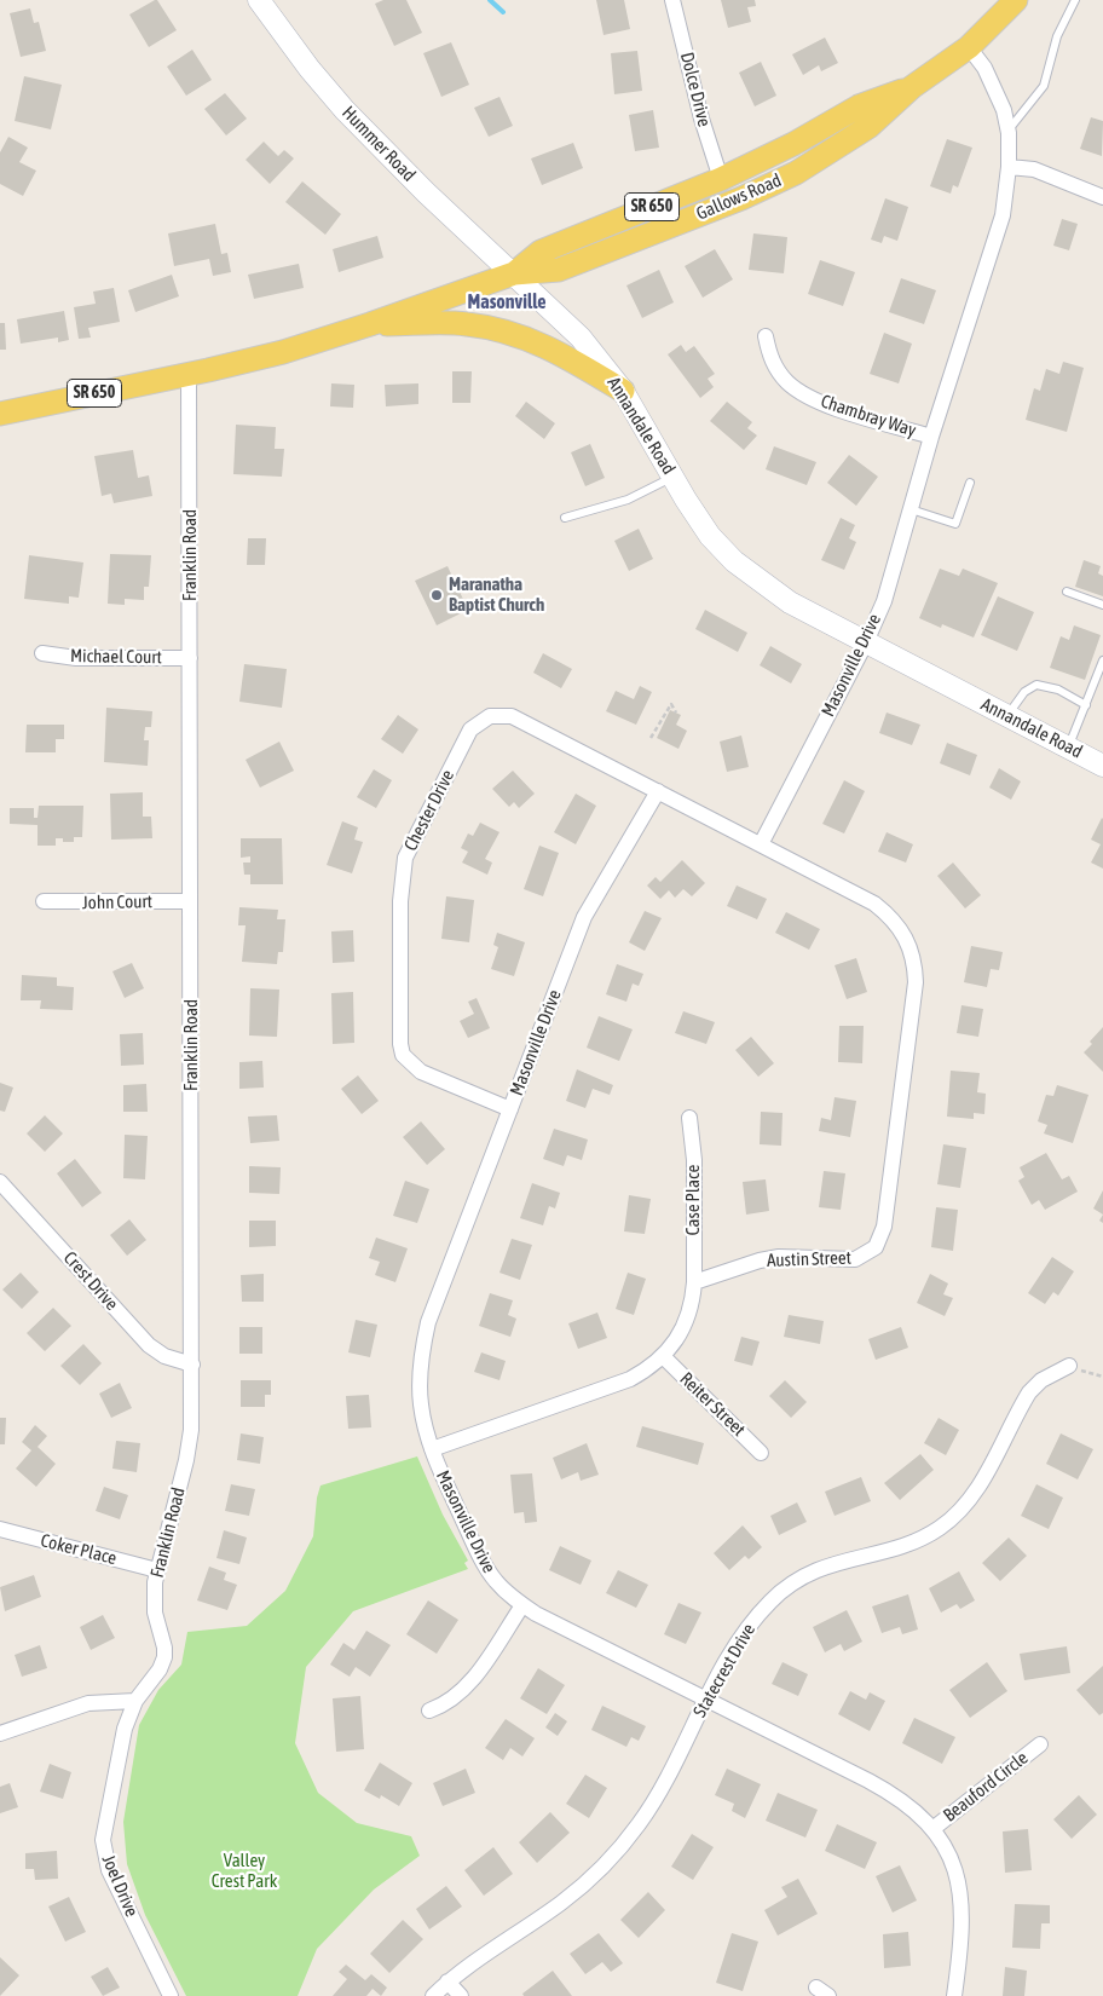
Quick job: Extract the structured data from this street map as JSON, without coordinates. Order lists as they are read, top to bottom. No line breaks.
{"streets":{"main road":["Hummer Road","Gallows Road","SR 650","Annandale Road"],"street":["Dolce Drive","Chambray Way","Franklin Road","Michael Court","Masonville Drive","Chester Drive","John Court","Case Place","Austin Street","Crest Drive","Reiter Street","Coker Place","Statecrest Drive","Beauford Circle","Joel Drive"]},"crossings":[["Dolce Drive","Gallows Road"],["Hummer Road","Gallows Road"],["Hummer Road","SR 650"],["Hummer Road","Annandale Road"],["Gallows Road","SR 650"],["Gallows Road","Annandale Road"],["Gallows Road","Masonville Drive"],["SR 650","Annandale Road"],["SR 650","Franklin Road"],["Chambray Way","Masonville Drive"],["Annandale Road","Masonville Drive"],["Franklin Road","Michael Court"],["Franklin Road","John Court"],["Franklin Road","Crest Drive"],["Franklin Road","Coker Place"],["Franklin Road","Joel Drive"],["Masonville Drive","Chester Drive"],["Masonville Drive","Austin Street"],["Masonville Drive","Statecrest Drive"],["Masonville Drive","Beauford Circle"],["Case Place","Austin Street"]],"districts":["Masonville"],"parks":["Valley Crest Park"],"places":["Maranatha Baptist Church"]}
